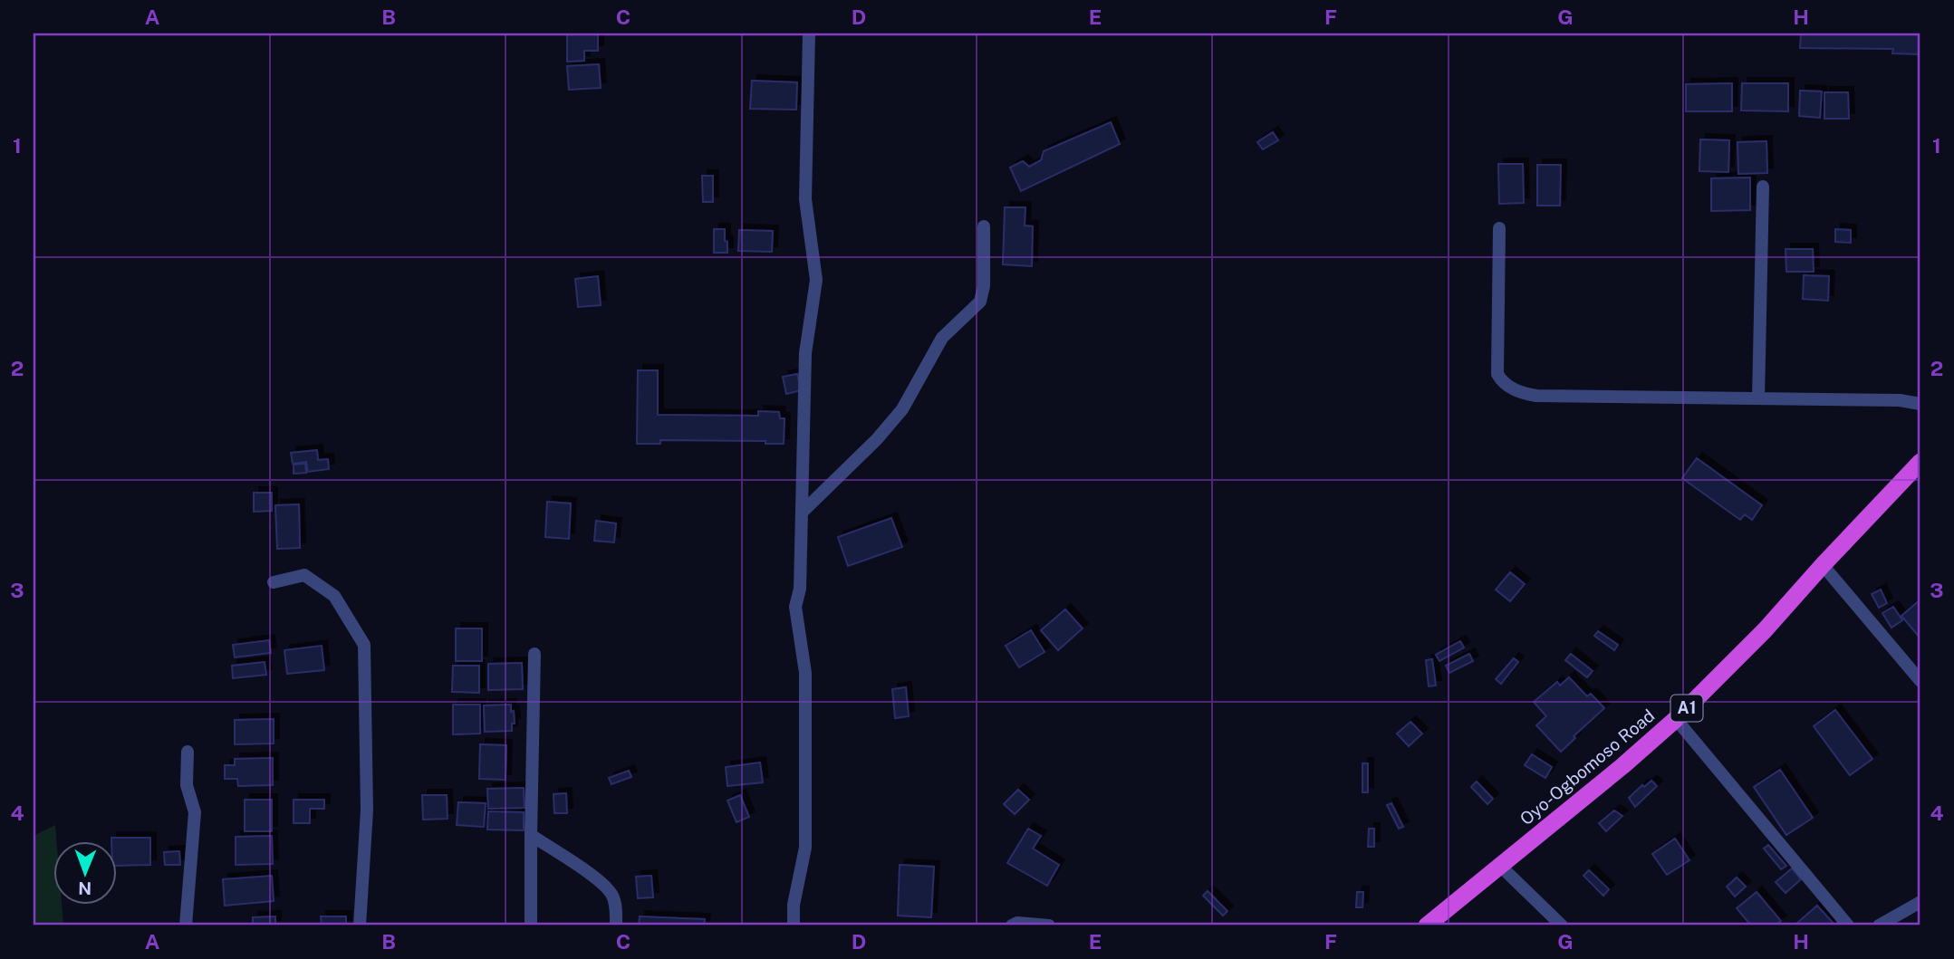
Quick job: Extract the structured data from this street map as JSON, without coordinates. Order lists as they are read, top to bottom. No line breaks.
{"streets":{"highway":["A1","Oyo-Ogbomoso Road"]},"north":"bottom","grid":{"columns":["A","B","C","D","E","F","G","H"],"rows":["1","2","3","4"]}}
